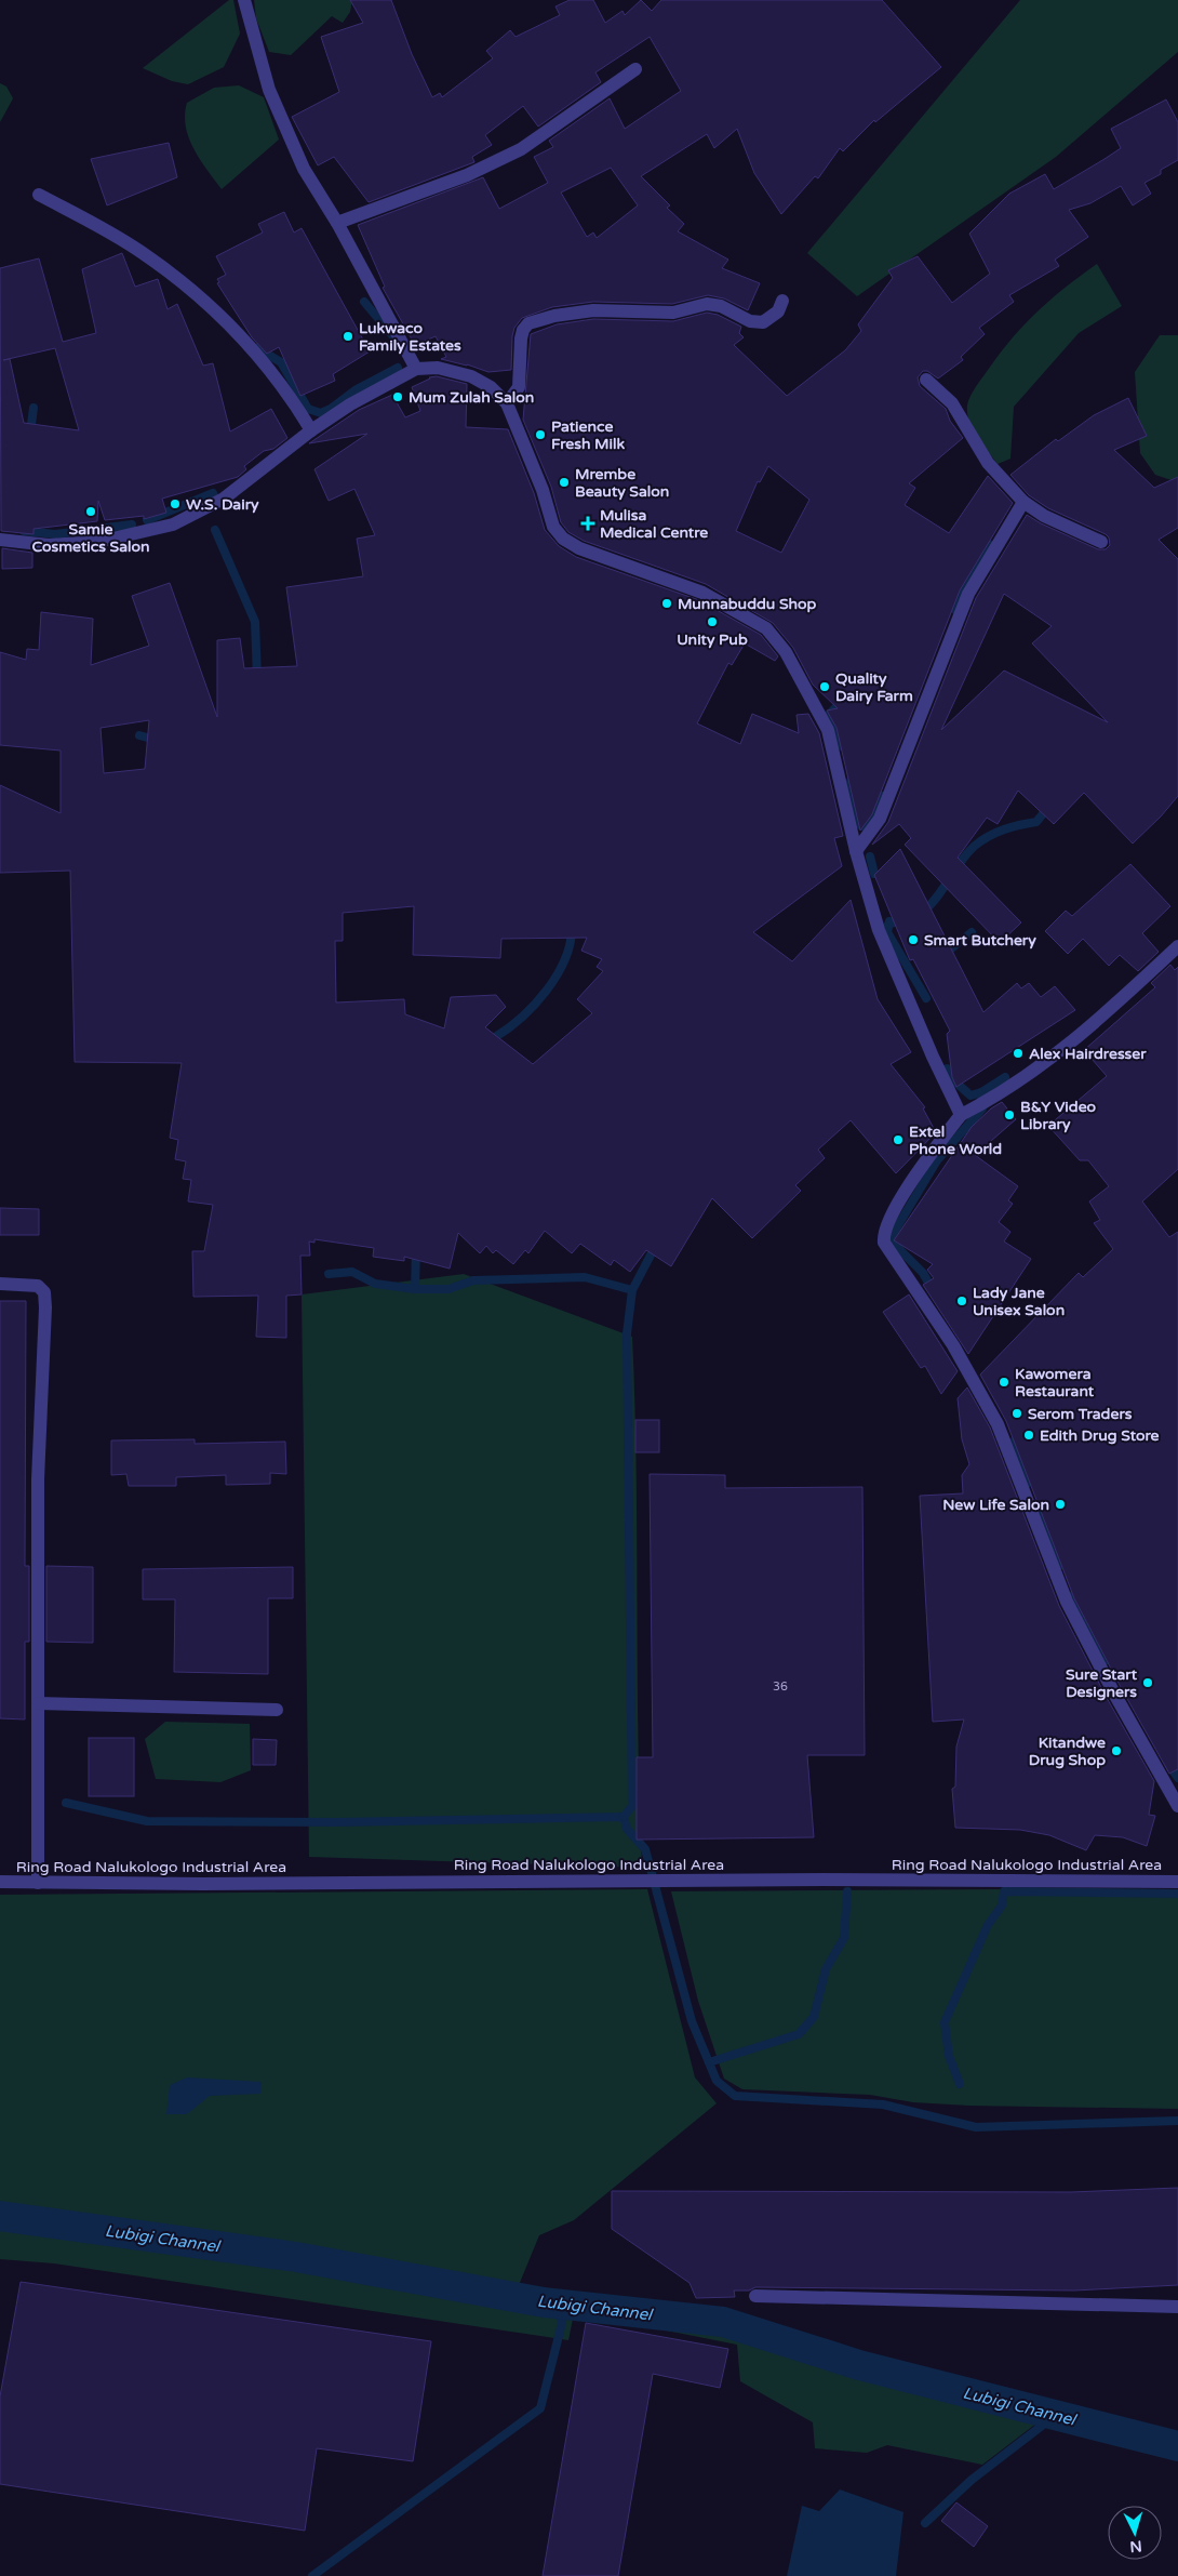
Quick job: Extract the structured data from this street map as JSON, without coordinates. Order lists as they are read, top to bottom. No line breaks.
{"streets":{"street":["Ring Road Nalukologo Industrial Area"]},"water":["Lubigi Channel"],"places":{"other":["Lukwaco Family Estates","Mum Zulah Salon","Patience Fresh Milk","Mrembe Beauty Salon","W.S. Dairy","Samie Cosmetics Salon","Munnabuddu Shop","Unity Pub","Quality Dairy Farm","Smart Butchery","Alex Hairdresser","B&Y Video Library","Extel Phone World","Lady Jane Unisex Salon","Kawomera Restaurant","Serom Traders","Edith Drug Store","New Life Salon","Sure Start Designers","Kitandwe Drug Shop"],"health":["Mulisa Medical Centre"]},"house_numbers":["36"],"north":"bottom"}
